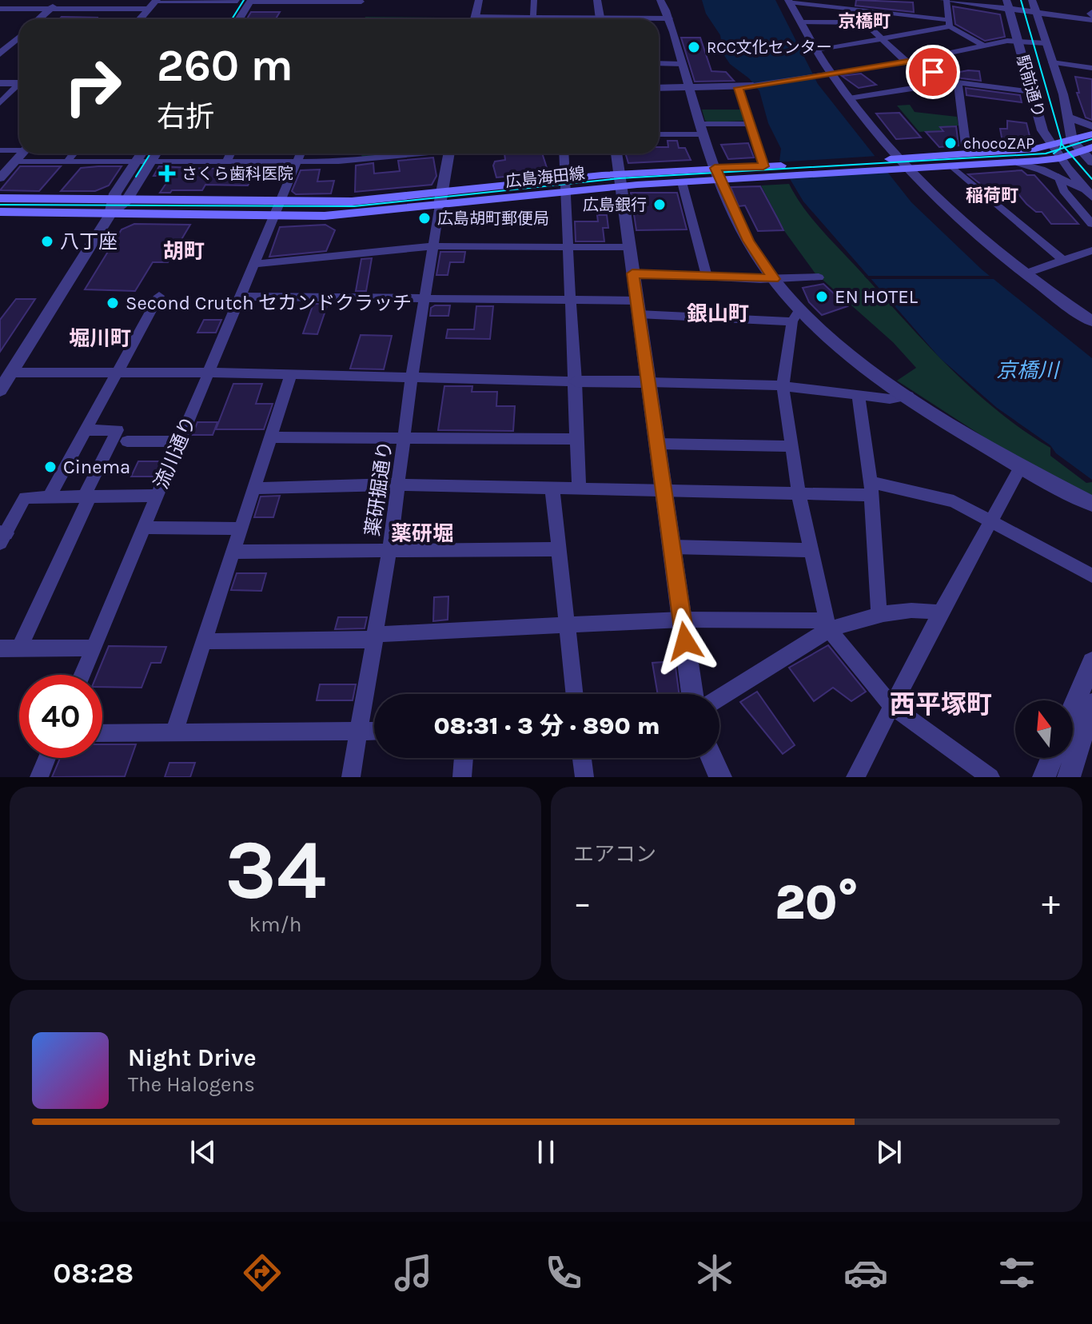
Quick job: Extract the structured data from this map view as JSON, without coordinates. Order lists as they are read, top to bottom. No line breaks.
{"streets":{"main road":["広島海田線"],"street":["駅前通り","流川通り","薬研掘通り"]},"crossings":[["駅前通り","広島海田線"],["広島海田線","流川通り"],["広島海田線","薬研掘通り"]],"districts":["京橋町","稲荷町","胡町","銀山町","堀川町","薬研堀","西平塚町"],"water":["京橋川"],"places":{"other":["RCC文化センター","chocoZAP","広島銀行","広島胡町郵便局","八丁座","EN HOTEL","Second Crutch セカンドクラッチ","Cinema"],"health":["さくら歯科医院"]},"north":"top","page":{"turn":["260 m","右折"],"limit":"40","trip":"08:31 · 3 分 · 890 m","tile":[["34","km/h"],"エアコン"],"heat":["−","20°","+"],"song":["Night Drive","The Halogens"],"tabs":"08:28"}}
